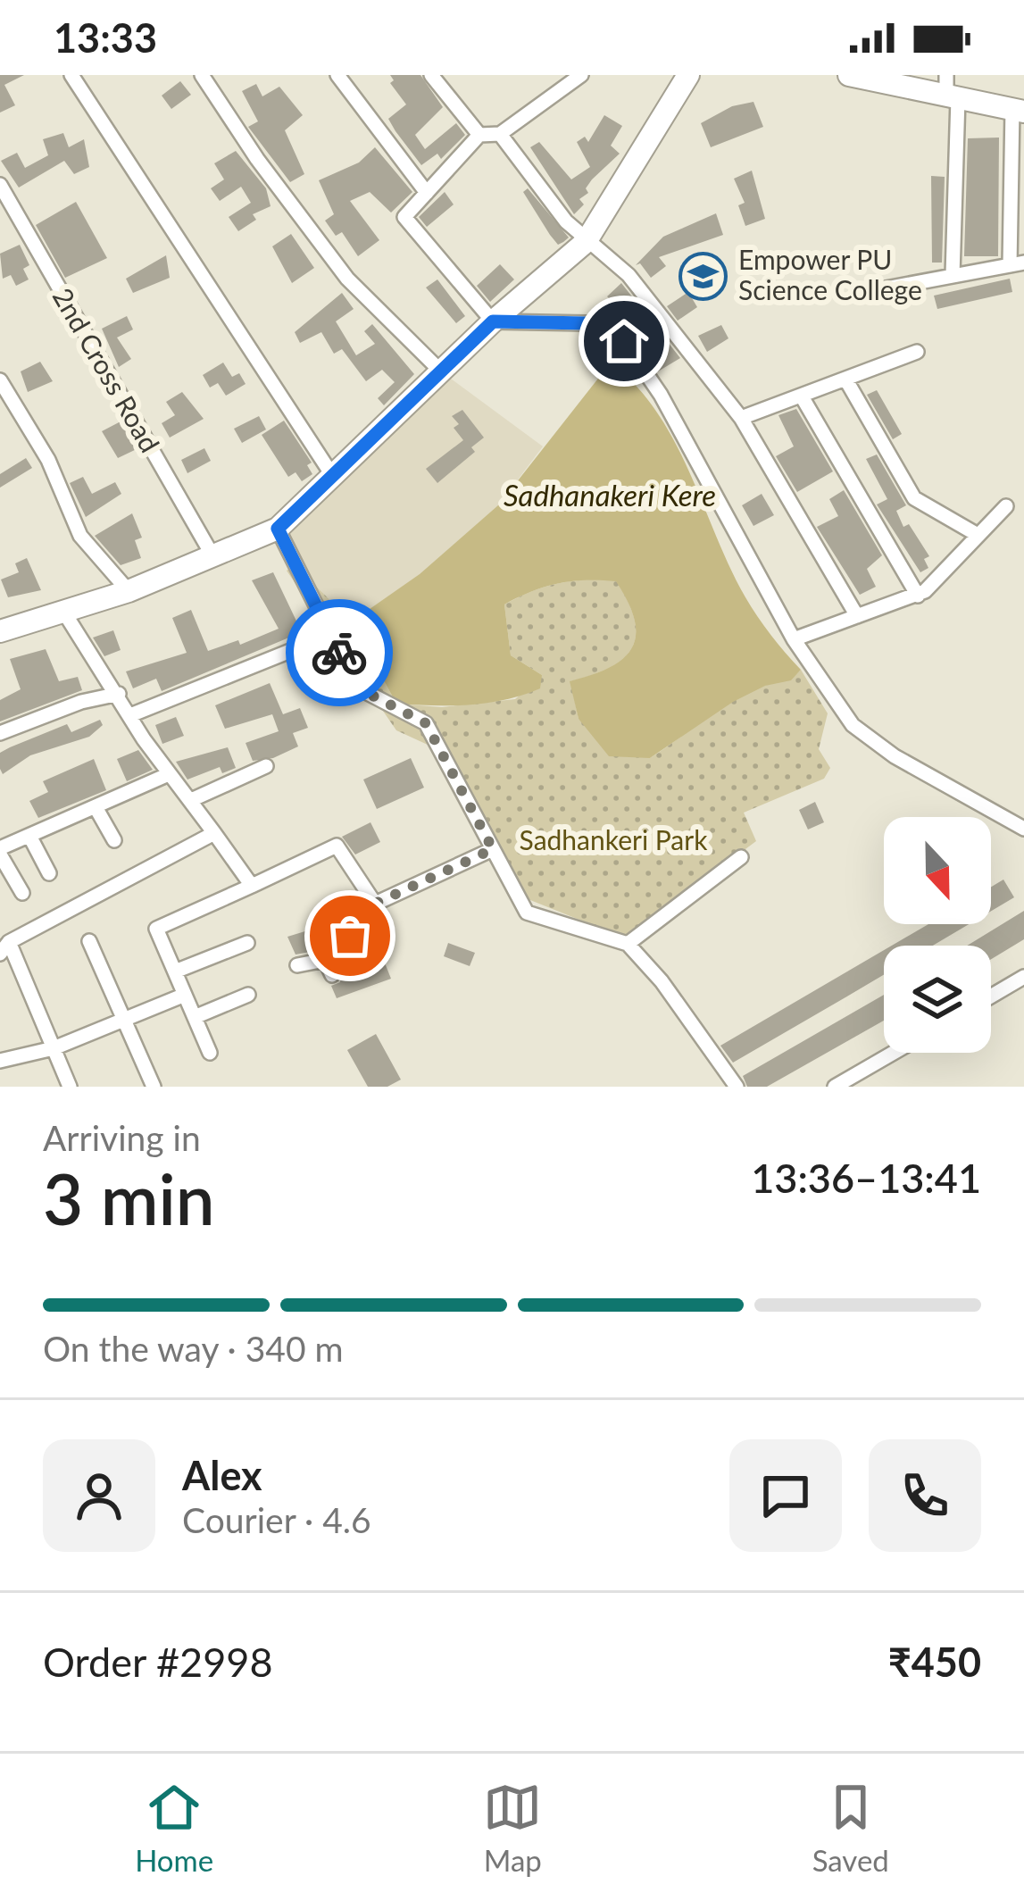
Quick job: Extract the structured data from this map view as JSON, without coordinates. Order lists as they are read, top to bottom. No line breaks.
{"streets":{"street":["2nd Cross Road"]},"water":["Sadhanakeri Kere"],"parks":["Sadhankeri Park"],"places":{"school or university":["Empower PU Science College"]},"north":"bottom","page":{"status":"13:33","heading":["3 min","Arriving in","13:36–13:41"],"panel":["Alex","Courier · 4.6","Order #2998","₹450"],"bar":"On the way · 340 m","tabs":["Home","Map","Saved"]}}
